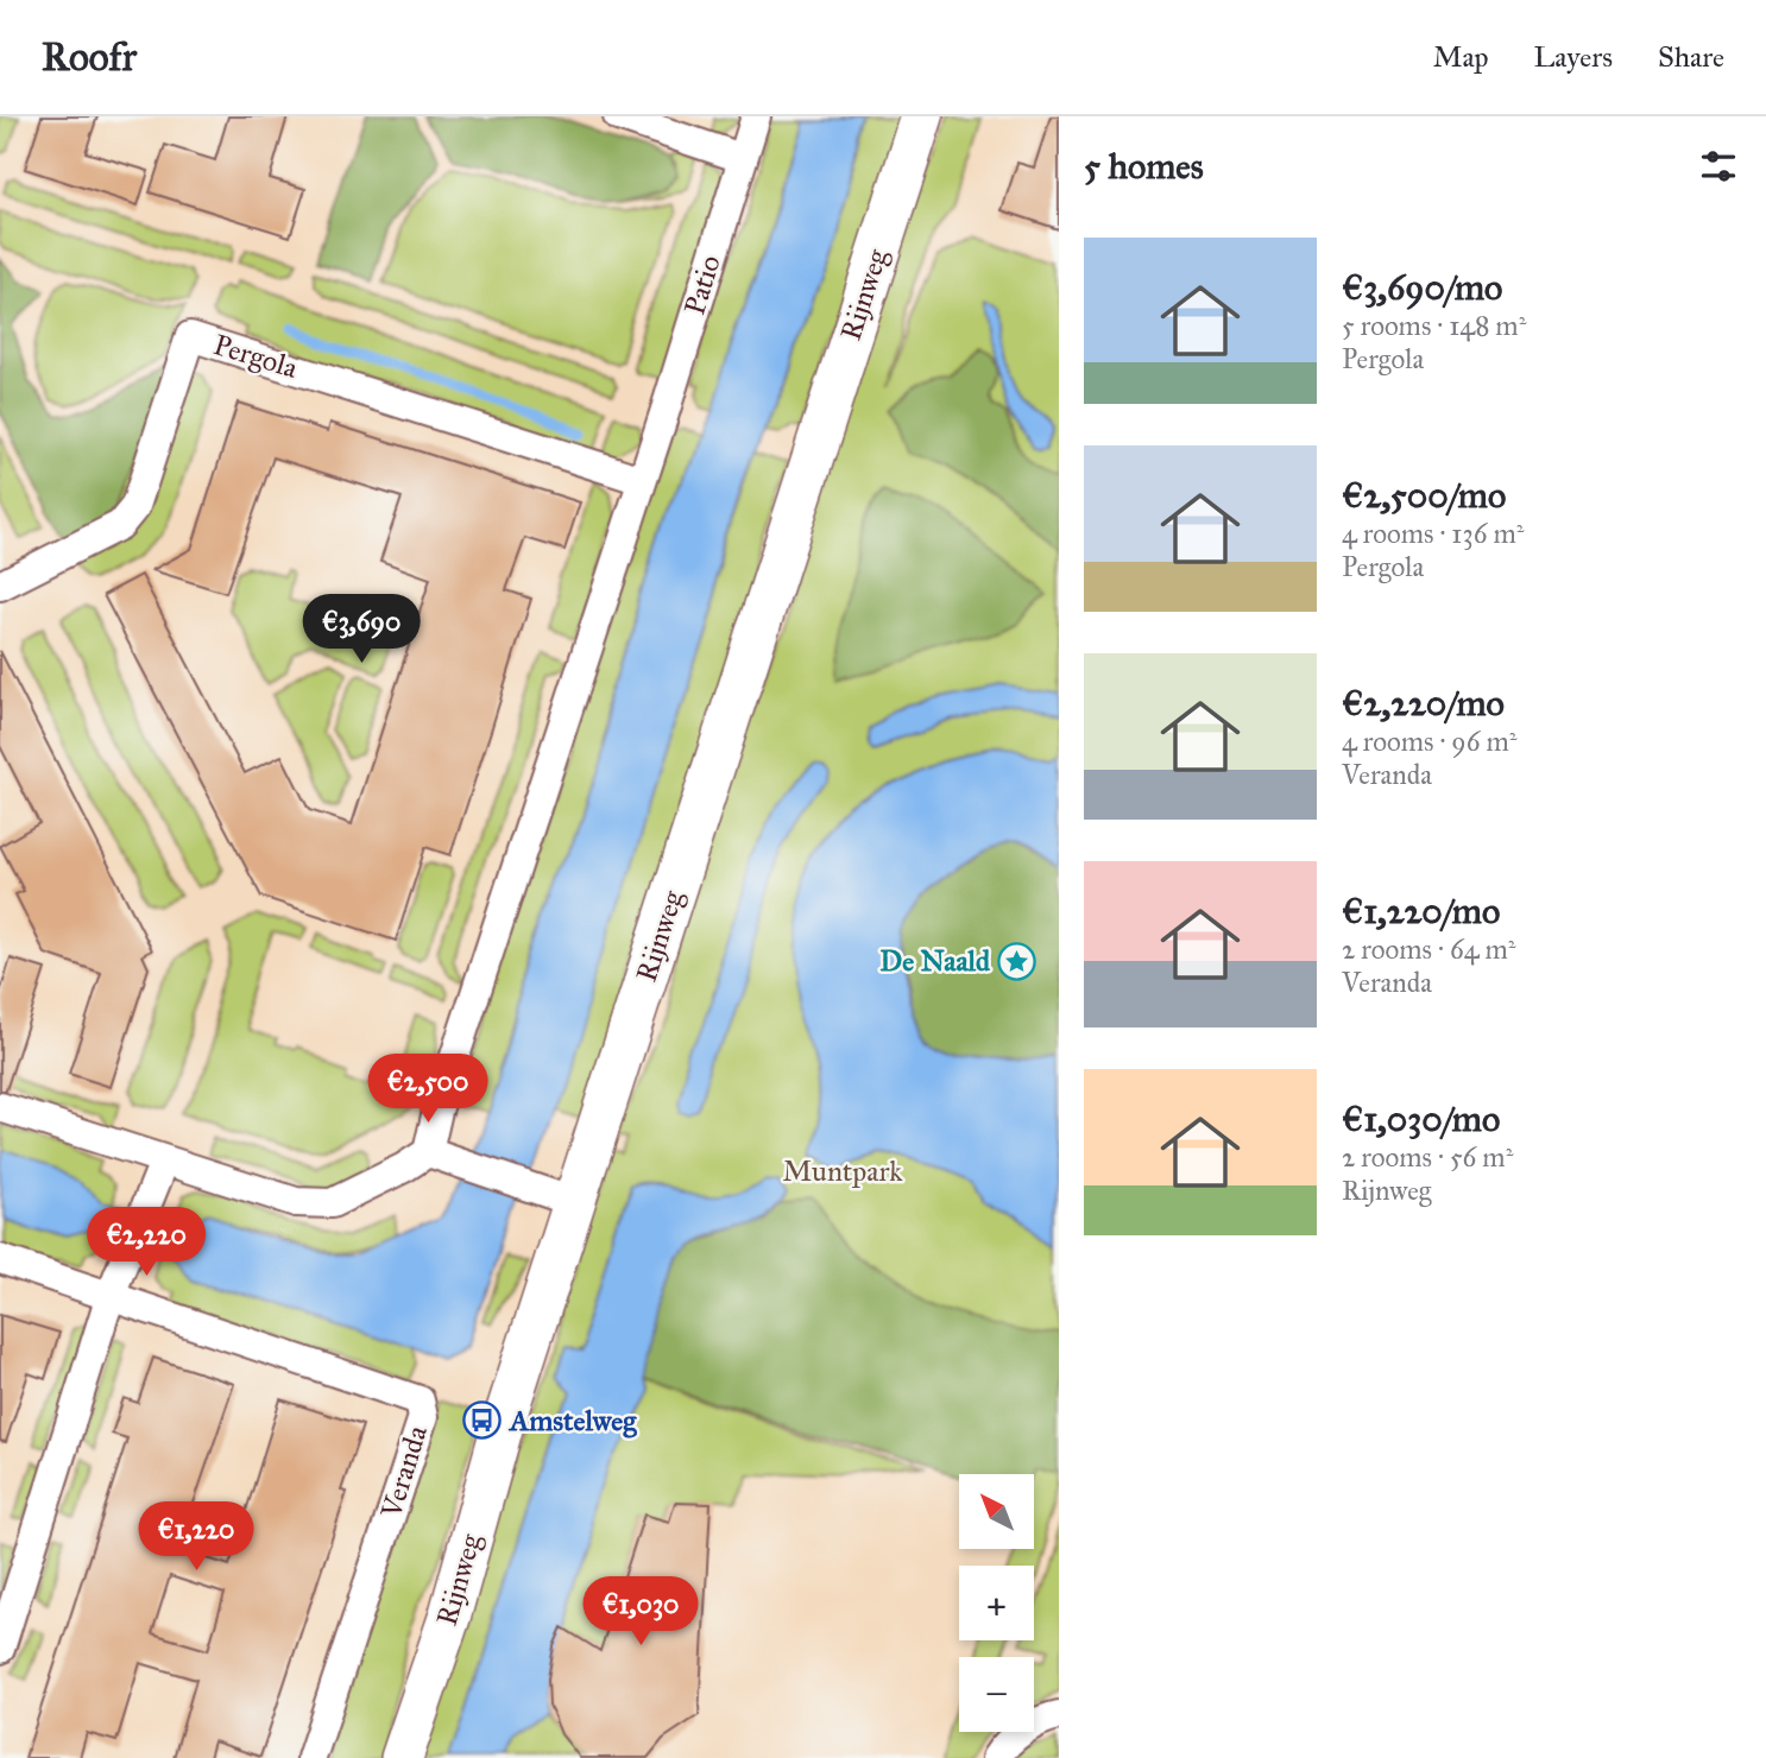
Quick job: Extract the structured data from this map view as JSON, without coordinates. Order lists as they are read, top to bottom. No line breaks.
{"streets":{"street":["Patio","Rijnweg","Pergola","Veranda"]},"crossings":[["Patio","Pergola"]],"parks":["Muntpark"],"places":{"place":["De Naald"],"bus stop":["Amstelweg"]},"north":"top left","page":{"header":"Roofr","nav":["Map","Layers","Share"],"heading":"5 homes","list":[{"name":"€3,690/mo","note":"5 rooms · 148 m² · Pergola"},{"name":"€2,500/mo","note":"4 rooms · 136 m² · Pergola"},{"name":"€2,220/mo","note":"4 rooms · 96 m² · Veranda"},{"name":"€1,220/mo","note":"2 rooms · 64 m² · Veranda"},{"name":"€1,030/mo","note":"2 rooms · 56 m² · Rijnweg"}],"price":["€3,690","€2,500","€2,220","€1,220","€1,030"],"map_buttons":["+","−"]}}
